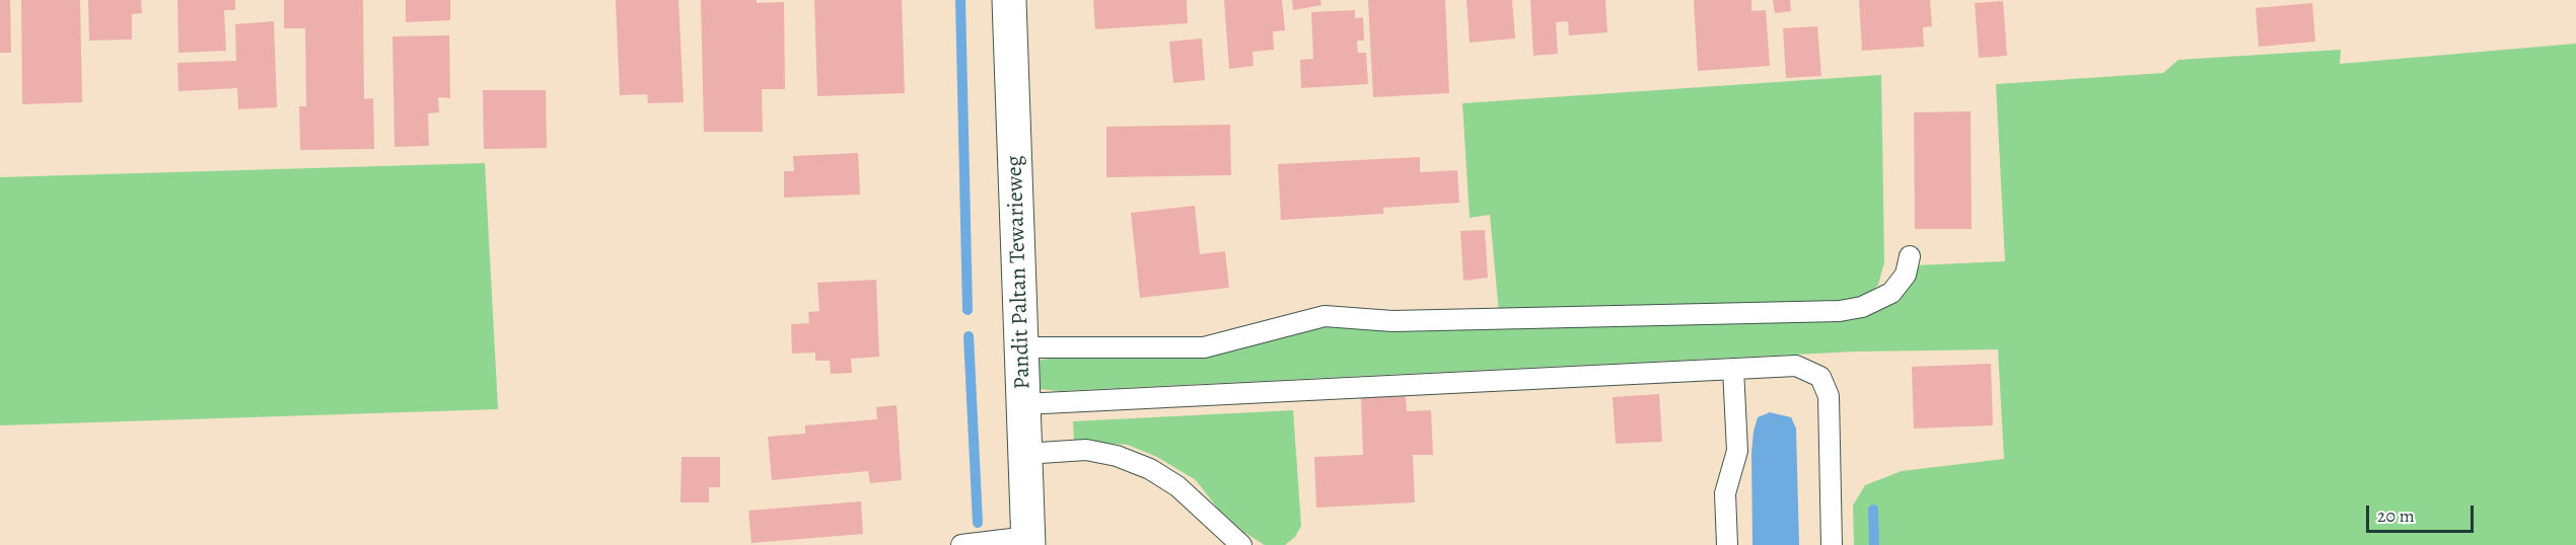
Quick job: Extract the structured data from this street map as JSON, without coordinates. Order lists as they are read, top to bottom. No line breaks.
{"streets":{"street":["Pandit Paltan Tewarieweg"]},"scale_bar":"20 m"}
